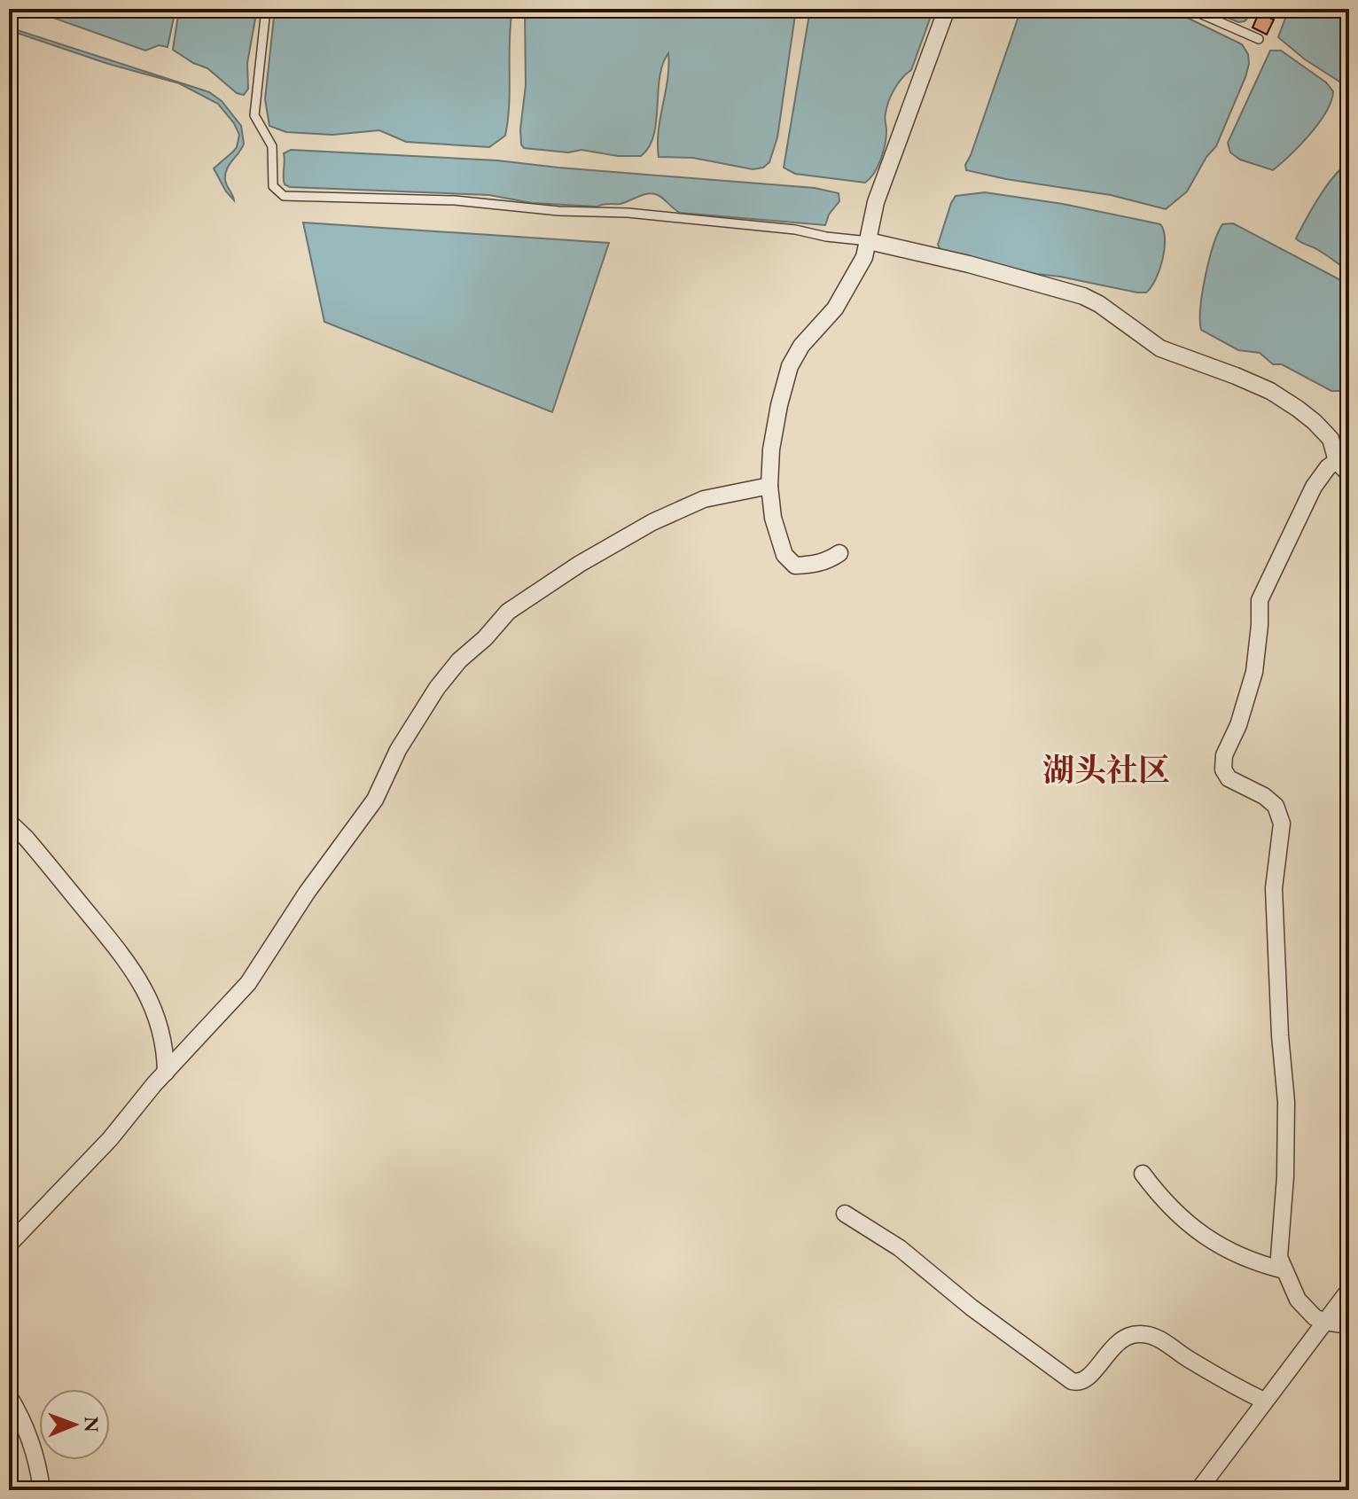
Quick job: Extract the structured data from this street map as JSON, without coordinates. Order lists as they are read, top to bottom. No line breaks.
{"districts":["湖头社区"],"north":"right"}
